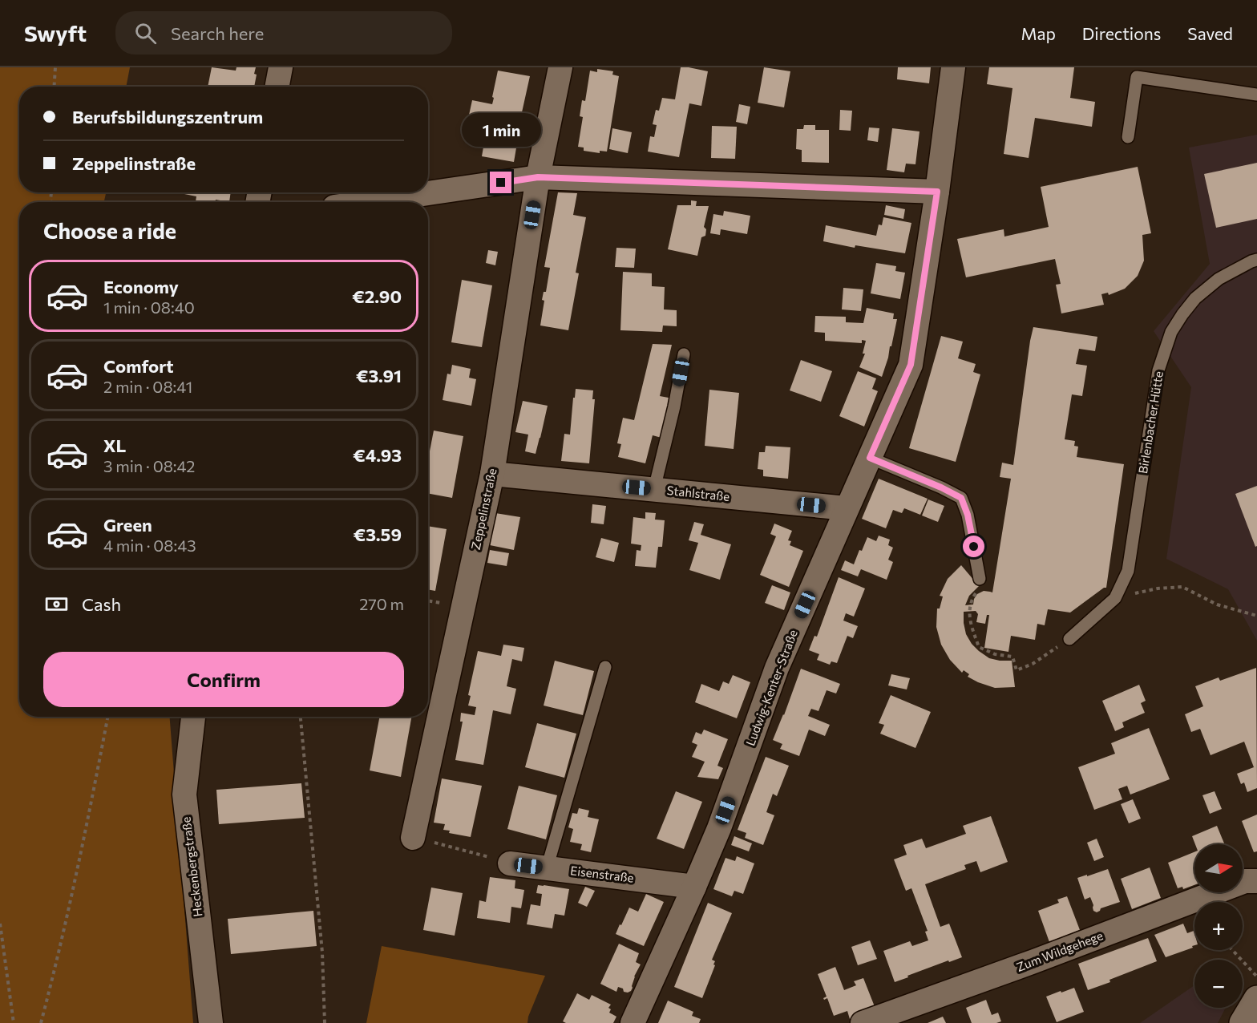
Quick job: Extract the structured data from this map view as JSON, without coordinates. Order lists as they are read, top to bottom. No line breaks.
{"streets":{"street":["Stahlstraße","Zeppelinstraße","Ludwig-Kenter-Straße","Heckenbergstraße","Eisenstraße","Zum Wildgehege"],"lane":["Birlenbacher Hütte"]},"crossings":[["Stahlstraße","Zeppelinstraße"],["Stahlstraße","Ludwig-Kenter-Straße"],["Ludwig-Kenter-Straße","Eisenstraße"]],"north":"right","page":{"header":"Swyft","search":"Search here","nav":["Map","Directions","Saved"],"banner":["Berufsbildungszentrum","Zeppelinstraße"],"bubble":"1 min","heading":"Choose a ride","list":[{"name":"Economy","note":"1 min · 08:40","value":"€2.90"},{"name":"Comfort","note":"2 min · 08:41","value":"€3.91"},{"name":"XL","note":"3 min · 08:42","value":"€4.93"},{"name":"Green","note":"4 min · 08:43","value":"€3.59"}],"pay":["Cash","270 m"],"buttons":"Confirm","map_buttons":["+","−"]}}
